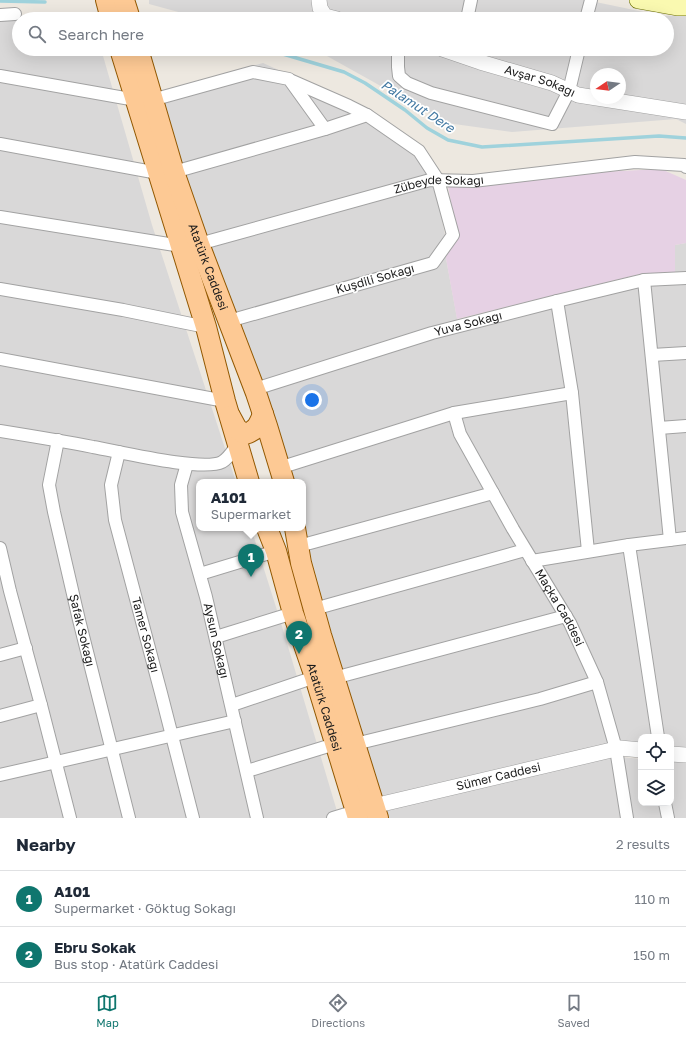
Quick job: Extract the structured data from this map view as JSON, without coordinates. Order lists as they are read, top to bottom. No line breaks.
{"streets":{"main road":["Atatürk Caddesi"],"street":["Avşar Sokağı","Zübeyde Sokağı","Kuşdili Sokağı","Yuva Sokağı","Maçka Caddesi","Şafak Sokağı","Tamer Sokağı","Aysun Sokağı","Sümer Caddesi"]},"crossings":[["Zübeyde Sokağı","Atatürk Caddesi"],["Zübeyde Sokağı","Kuşdili Sokağı"],["Atatürk Caddesi","Kuşdili Sokağı"],["Atatürk Caddesi","Yuva Sokağı"],["Atatürk Caddesi","Sümer Caddesi"],["Maçka Caddesi","Sümer Caddesi"]],"water":["Palamut Dere"],"north":"left","page":{"search":"Search here","popup":["A101","Supermarket"],"pins":["1","2"],"heading":["Nearby","2 results"],"list":[{"mark":"1","name":"A101","note":"Supermarket · Göktuğ Sokağı","value":"110 m"},{"mark":"2","name":"Ebru Sokak","note":"Bus stop · Atatürk Caddesi","value":"150 m"}],"nav":["Map","Directions","Saved"]}}
